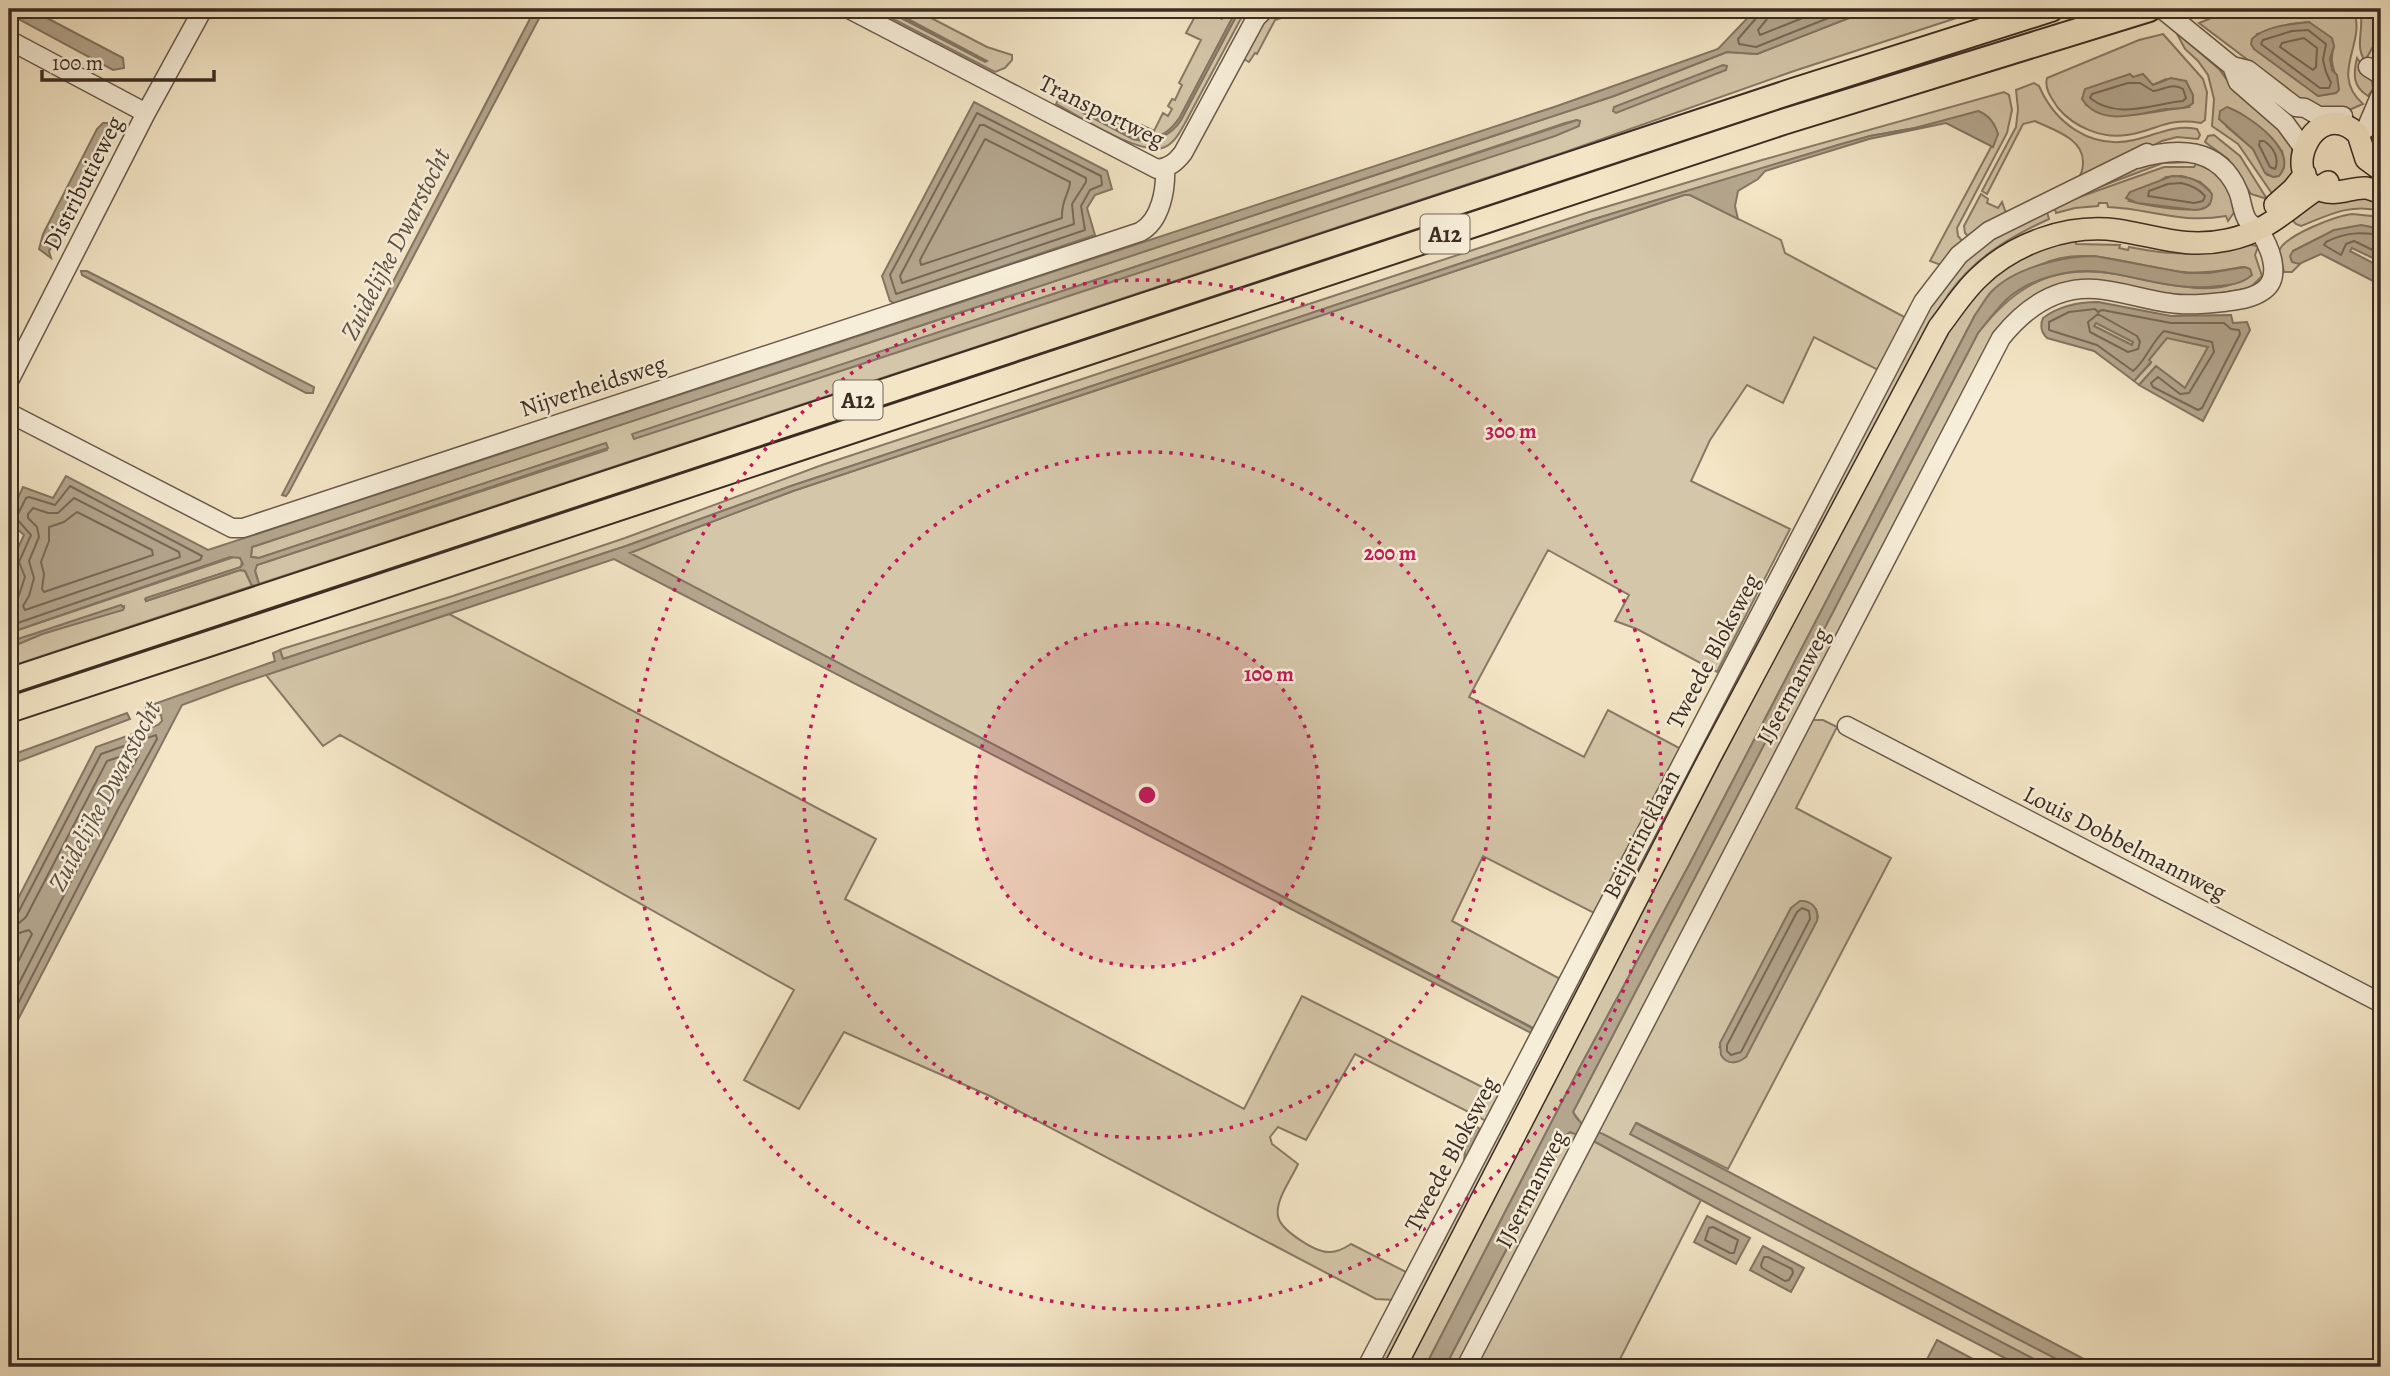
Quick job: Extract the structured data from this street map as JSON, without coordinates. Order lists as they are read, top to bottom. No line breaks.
{"streets":{"highway":["A12"],"main road":["Beijerincklaan"],"street":["Transportweg","Distributieweg","Nijverheidsweg","Tweede Bloksweg","IJsermanweg","Louis Dobbelmannweg"]},"crossings":[["Transportweg","Nijverheidsweg"],["Tweede Bloksweg","IJsermanweg"],["Tweede Bloksweg","Beijerincklaan"],["IJsermanweg","Beijerincklaan"]],"water":["Zuidelijke Dwarstocht"],"scale_bar":"100 m","rings":["300 m","200 m","100 m"]}
